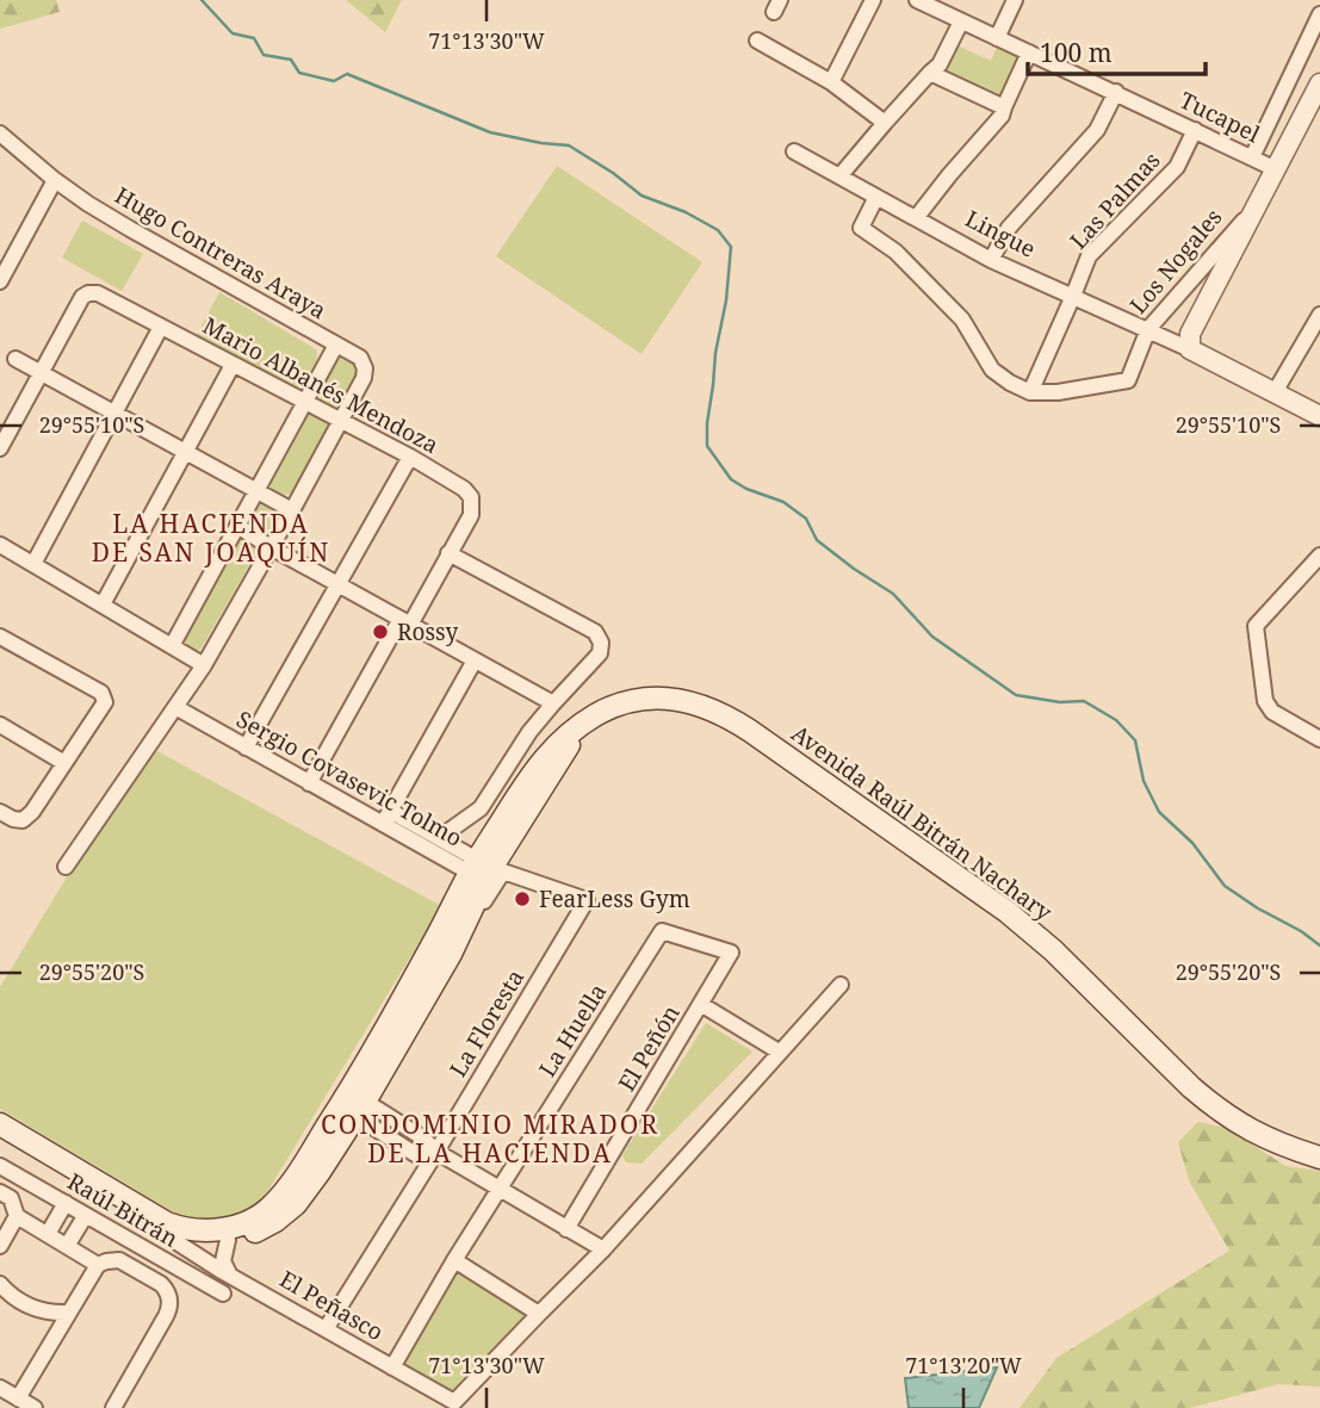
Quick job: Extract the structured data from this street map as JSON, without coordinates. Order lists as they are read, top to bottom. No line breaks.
{"streets":{"main road":["Avenida Raúl Bitrán Nachary"],"street":["Tucapel","Las Palmas","Lingue","Hugo Contreras Araya","Los Nogales","Mario Albanés Mendoza","Sergio Covasevic Tolmo","La Floresta","La Huella","El Peñón","Raúl Bitrán","El Peñasco"]},"crossings":[["Tucapel","Las Palmas"],["Tucapel","Los Nogales"],["Las Palmas","Lingue"],["Las Palmas","Los Nogales"],["Lingue","Los Nogales"],["Hugo Contreras Araya","Mario Albanés Mendoza"],["Mario Albanés Mendoza","Sergio Covasevic Tolmo"],["Sergio Covasevic Tolmo","Avenida Raúl Bitrán Nachary"],["Sergio Covasevic Tolmo","La Floresta"],["Avenida Raúl Bitrán Nachary","La Floresta"],["Avenida Raúl Bitrán Nachary","El Peñasco"],["La Floresta","El Peñasco"],["La Huella","El Peñón"],["La Huella","El Peñasco"]],"districts":["LA HACIENDA DE SAN JOAQUÍN","CONDOMINIO MIRADOR DE LA HACIENDA"],"places":["Rossy","FearLess Gym"],"scale_bar":"100 m","coordinates":["71°13'30\"W","29°55'10\"S","29°55'20\"S","71°13'20\"W"]}
